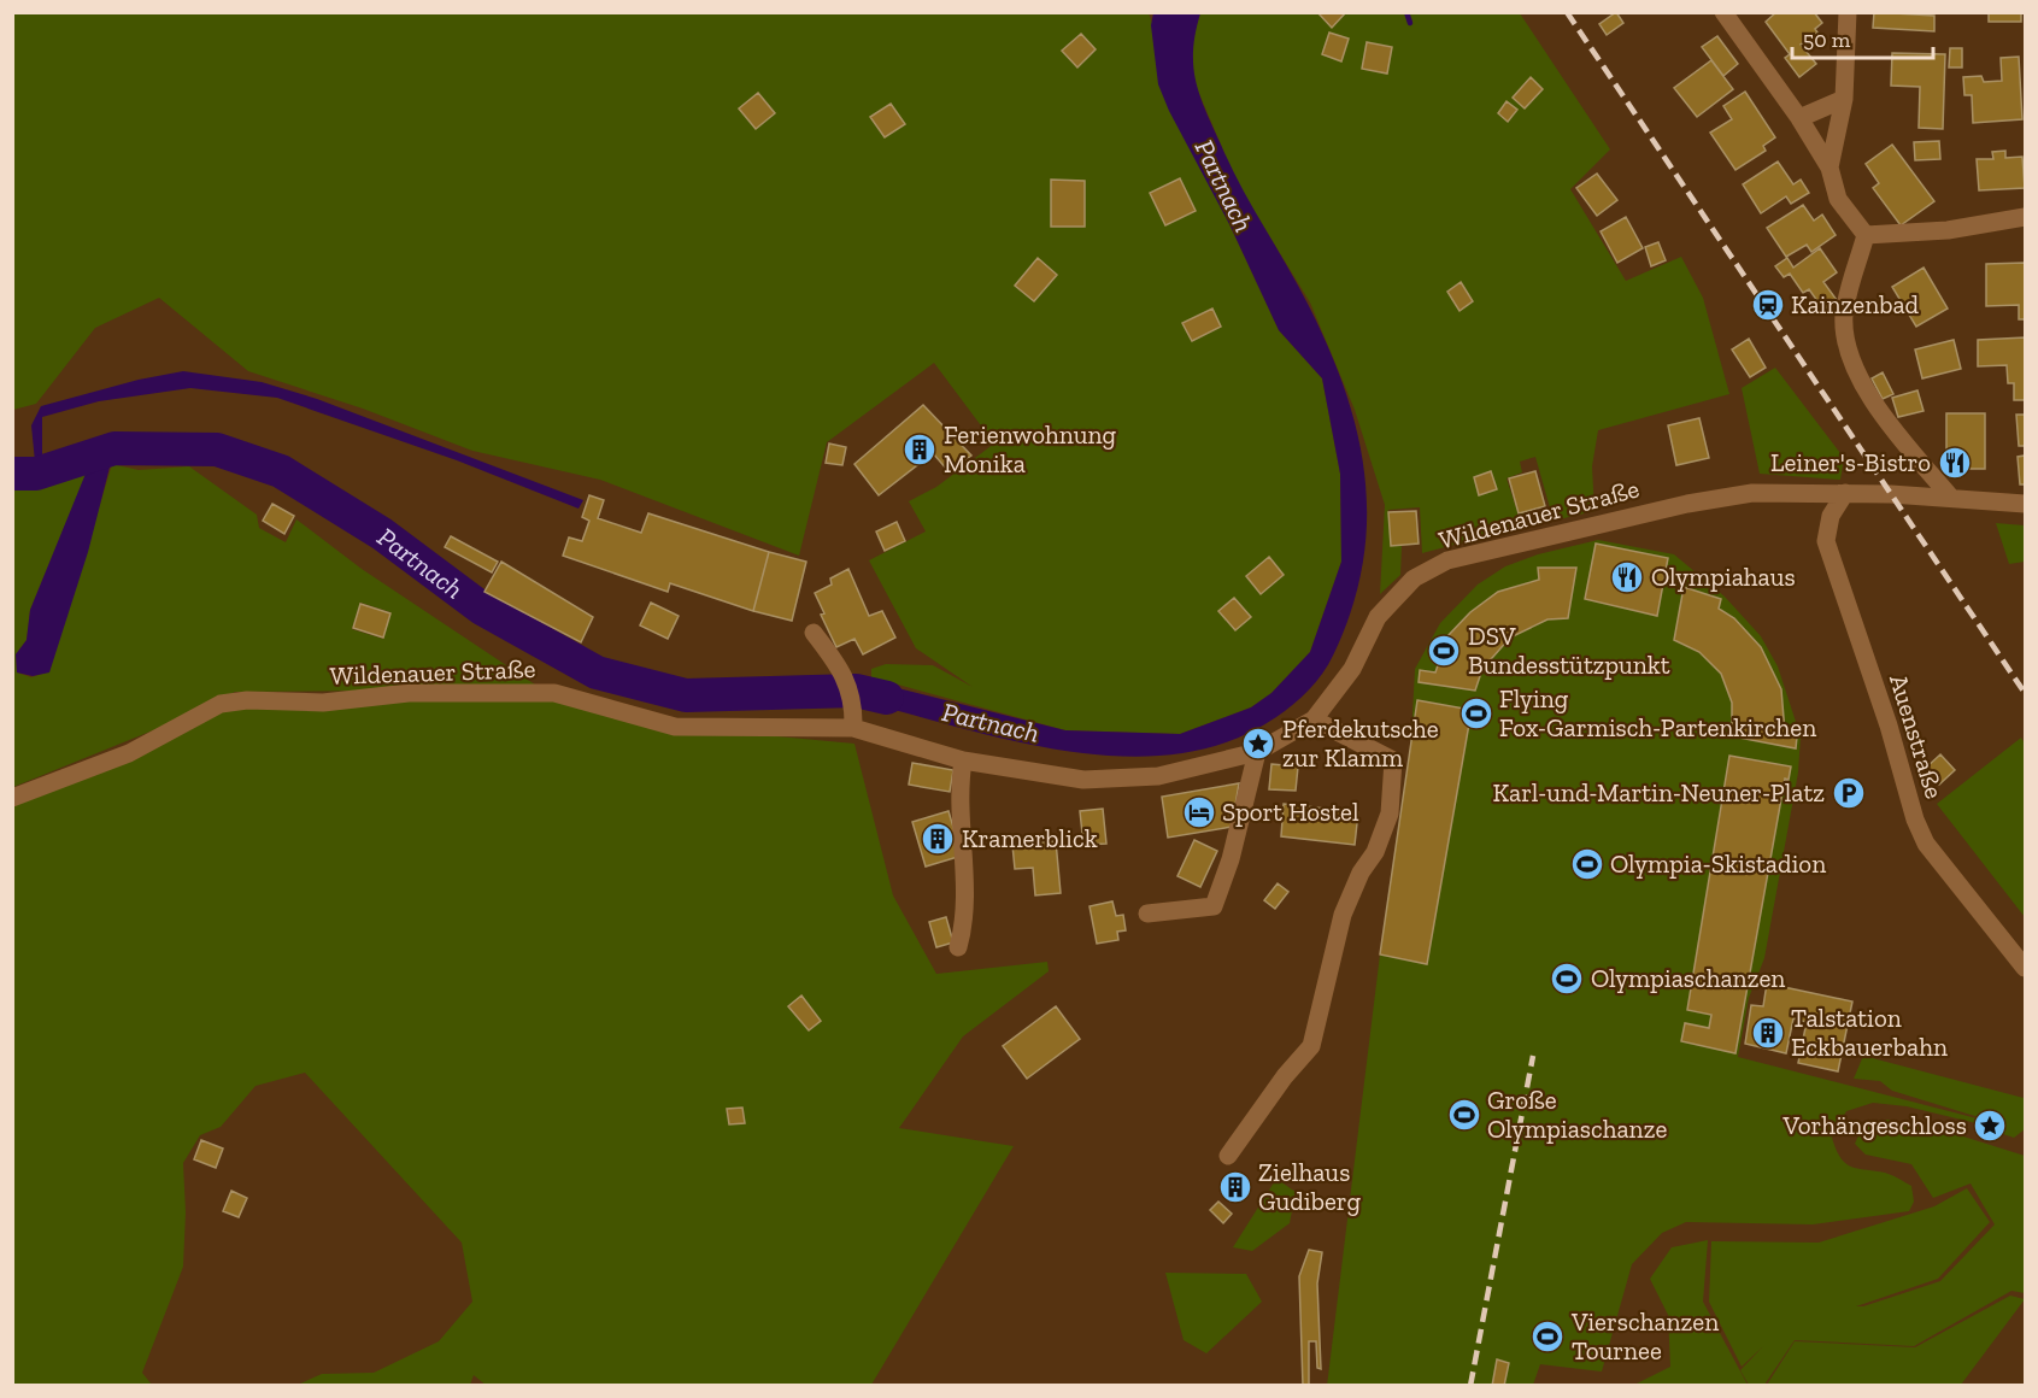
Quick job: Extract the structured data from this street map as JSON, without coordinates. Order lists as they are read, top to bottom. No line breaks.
{"streets":{"street":["Wildenauer Straße","Auenstraße"]},"crossings":[["Wildenauer Straße","Auenstraße"]],"water":["Partnach"],"places":{"station":["Kainzenbad"],"building":["Ferienwohnung Monika","Kramerblick","Talstation Eckbauerbahn","Zielhaus Gudiberg"],"restaurant":["Leiner's-Bistro","Olympiahaus"],"sports":["DSV Bundesstützpunkt","Flying Fox-Garmisch-Partenkirchen","Olympia-Skistadion","Olympiaschanzen","Große Olympiaschanze","Vierschanzen Tournee"],"place":["Pferdekutsche zur Klamm","Vorhängeschloss"],"parking":["Karl-und-Martin-Neuner-Platz"],"hotel":["Sport Hostel"]},"scale_bar":"50 m"}
